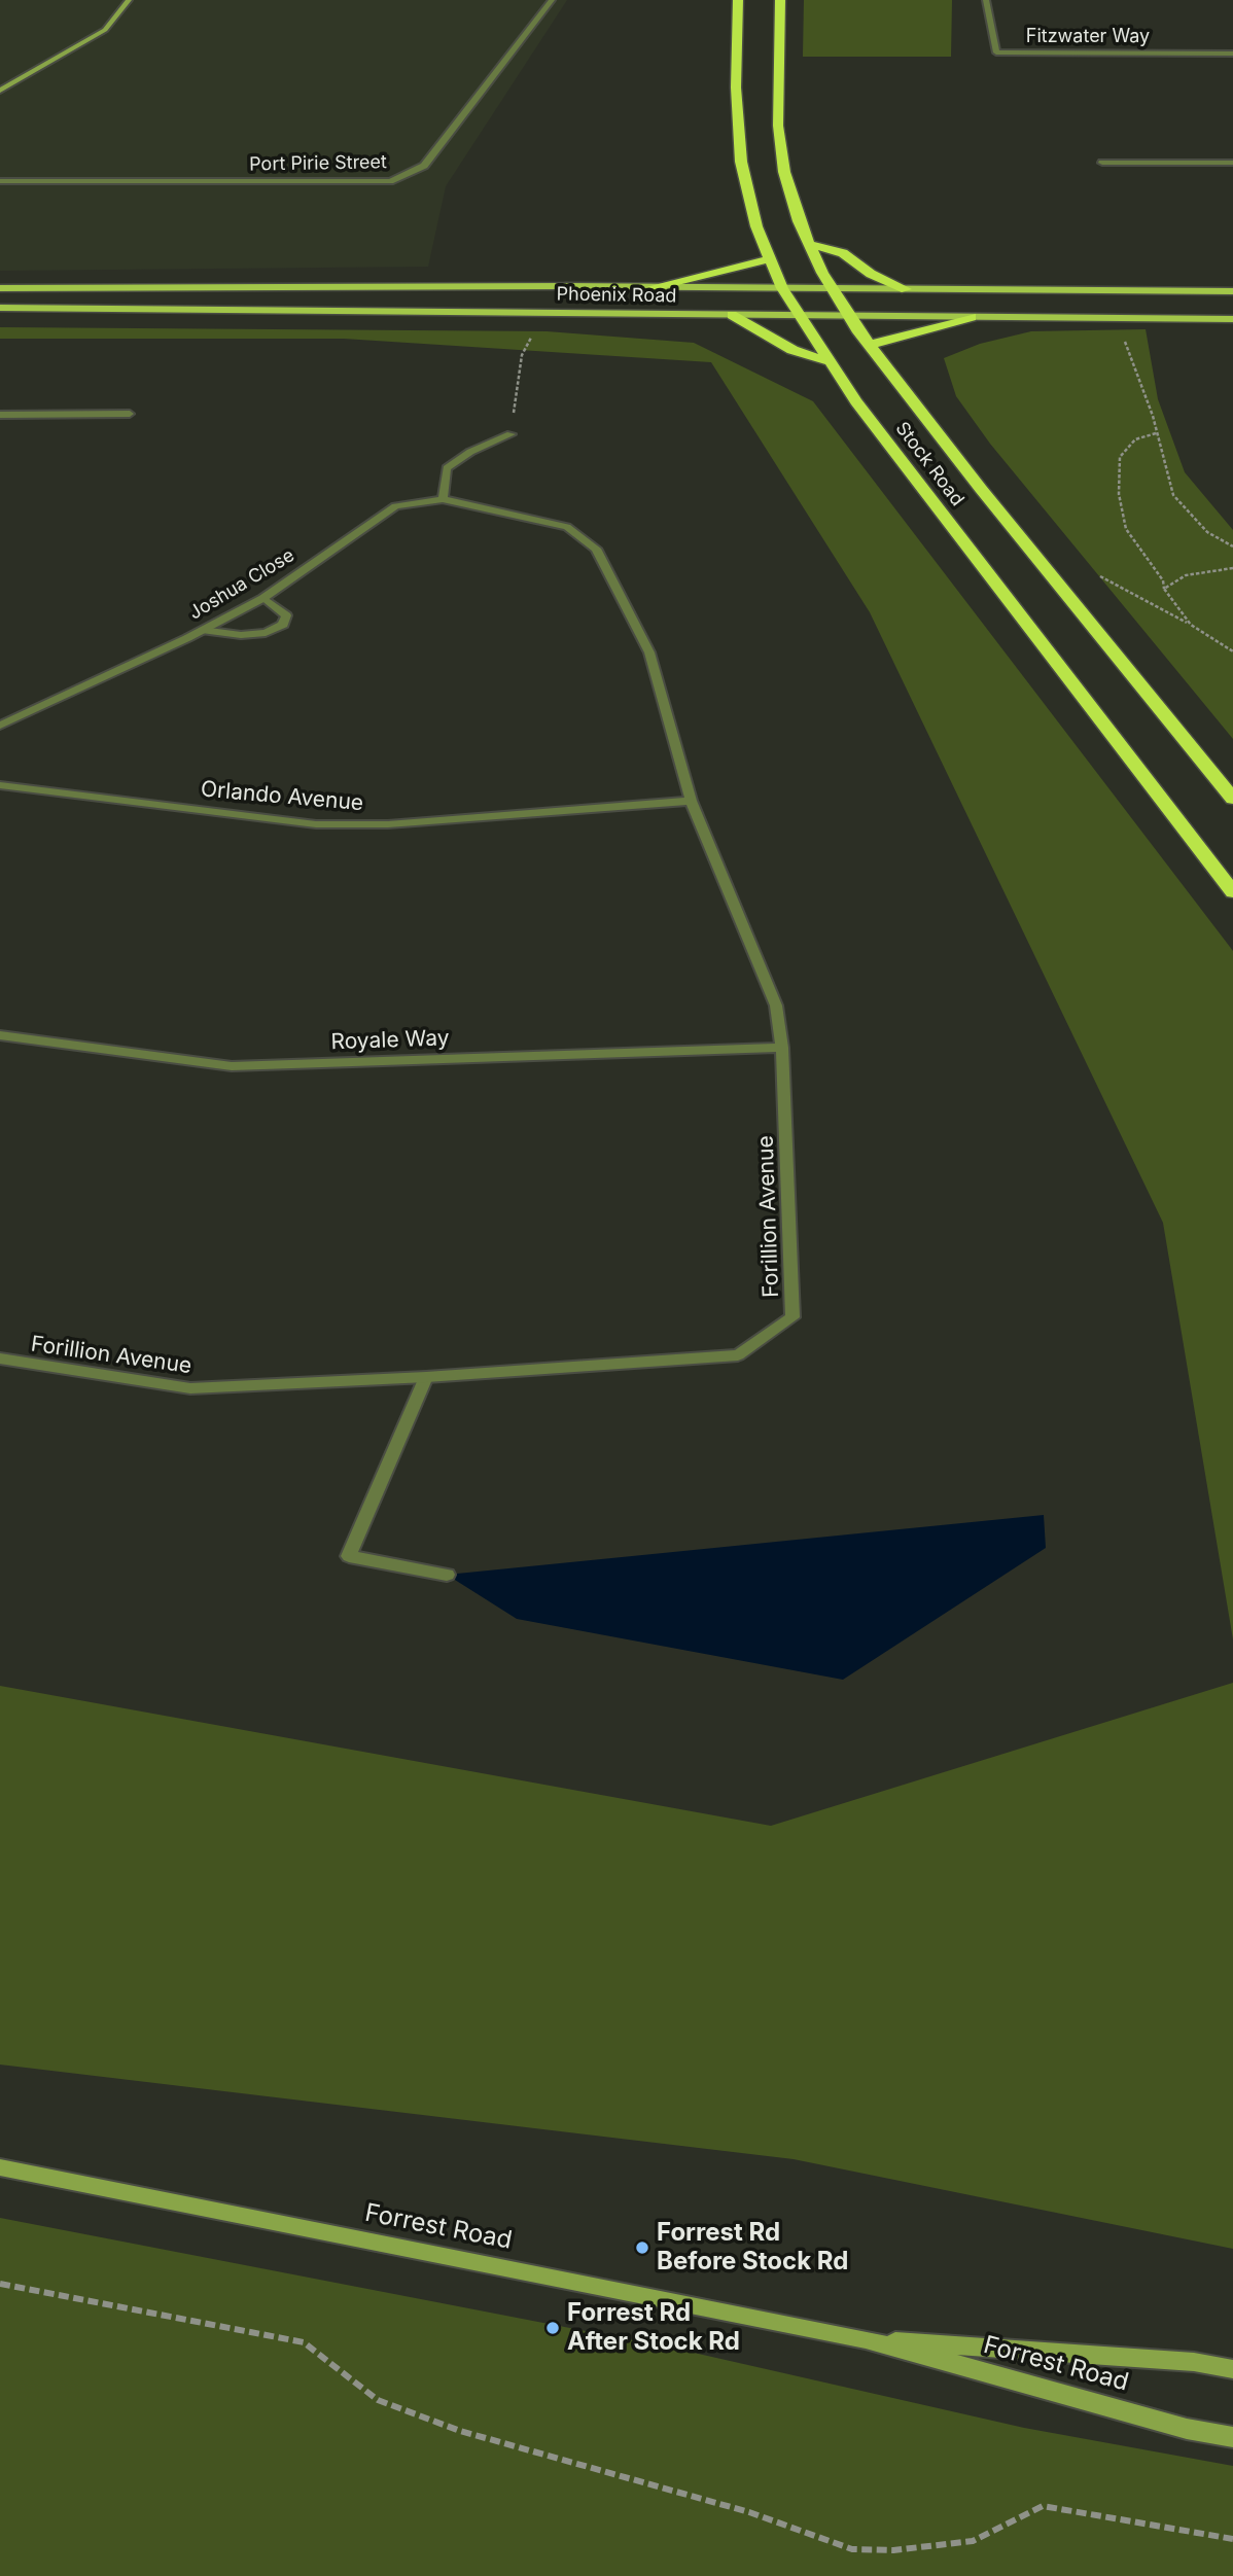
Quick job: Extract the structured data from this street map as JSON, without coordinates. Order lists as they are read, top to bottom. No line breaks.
{"streets":{"highway":["Stock Road"],"main road":["Phoenix Road","Forrest Road"],"street":["Fitzwater Way","Port Pirie Street","Joshua Close","Orlando Avenue","Royale Way","Forillion Avenue"]},"crossings":[["Phoenix Road","Stock Road"],["Joshua Close","Forillion Avenue"],["Orlando Avenue","Forillion Avenue"],["Royale Way","Forillion Avenue"]],"places":["Forrest Rd Before Stock Rd","Forrest Rd After Stock Rd"]}
